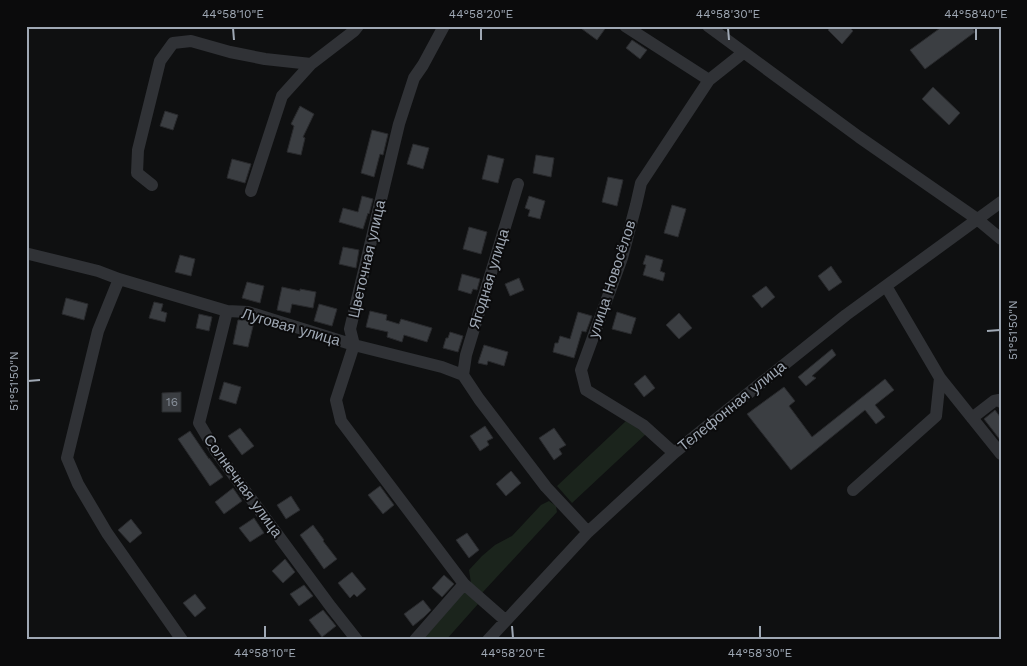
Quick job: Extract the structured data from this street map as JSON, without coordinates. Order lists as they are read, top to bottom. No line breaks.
{"streets":{"street":["Цветочная улица","Ягодная улица","улица Новосёлов","Луговая улица","Телефонная улица","Солнечная улица"]},"crossings":[["Цветочная улица","Луговая улица"],["Цветочная улица","Телефонная улица"],["Ягодная улица","Луговая улица"],["улица Новосёлов","Телефонная улица"],["Луговая улица","Солнечная улица"]],"house_numbers":["16"],"coordinates":["44°58'10\"E","44°58'20\"E","44°58'30\"E","44°58'40\"E","51°51'50\"N"]}
